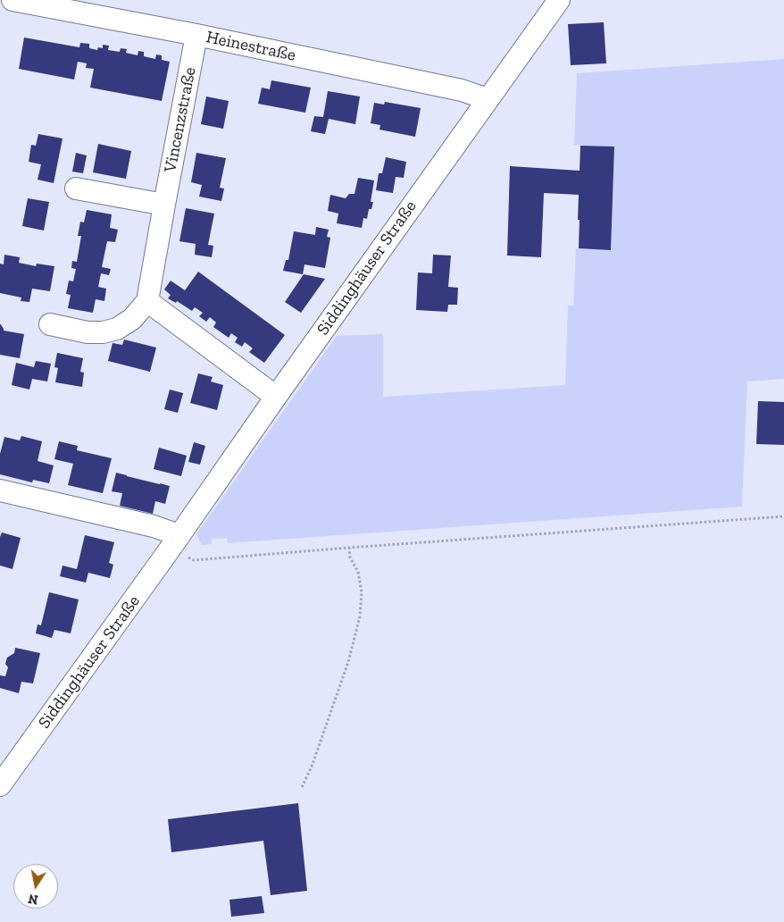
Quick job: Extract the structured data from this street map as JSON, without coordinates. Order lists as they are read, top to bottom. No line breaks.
{"streets":{"street":["Heinestraße","Vincenzstraße","Siddinghäuser Straße"]},"crossings":[["Heinestraße","Vincenzstraße"],["Heinestraße","Siddinghäuser Straße"]],"north":"bottom"}
